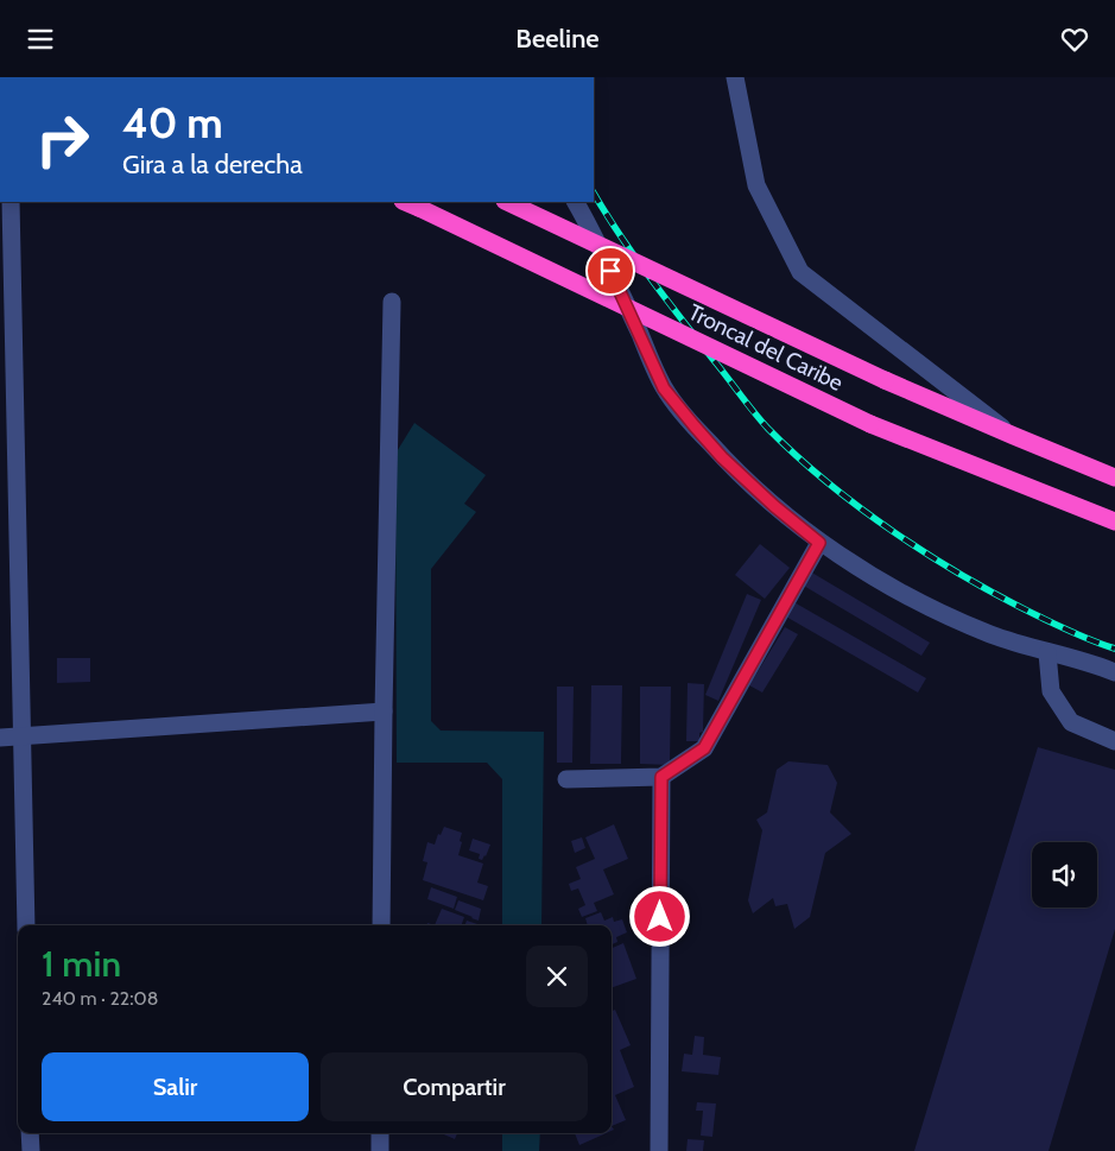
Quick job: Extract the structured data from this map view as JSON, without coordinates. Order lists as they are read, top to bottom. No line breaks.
{"streets":{"highway":["Troncal del Caribe"]},"page":{"header":"Beeline","turn":["40 m","Gira a la derecha"],"heading":["1 min","240 m · 22:08"],"buttons":["Salir","Compartir"]}}
